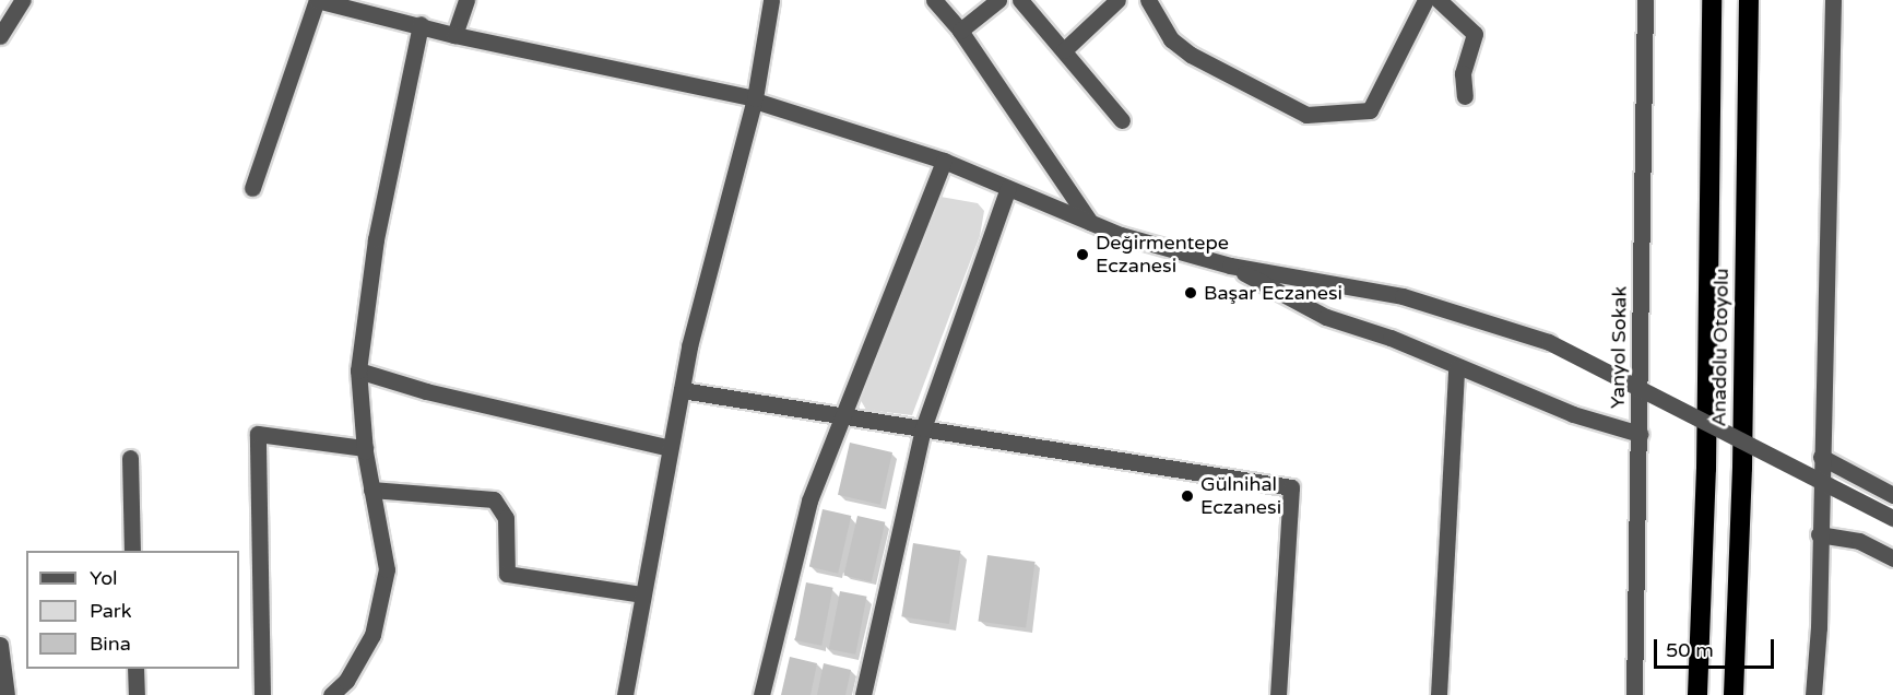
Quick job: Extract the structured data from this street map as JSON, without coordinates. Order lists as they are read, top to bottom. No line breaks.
{"streets":{"highway":["Anadolu Otoyolu"],"street":["Yanyol Sokak"]},"places":["Değirmentepe Eczanesi","Başar Eczanesi","Gülnihal Eczanesi"],"legend":["Yol","Park","Bina"],"scale_bar":"50 m"}
